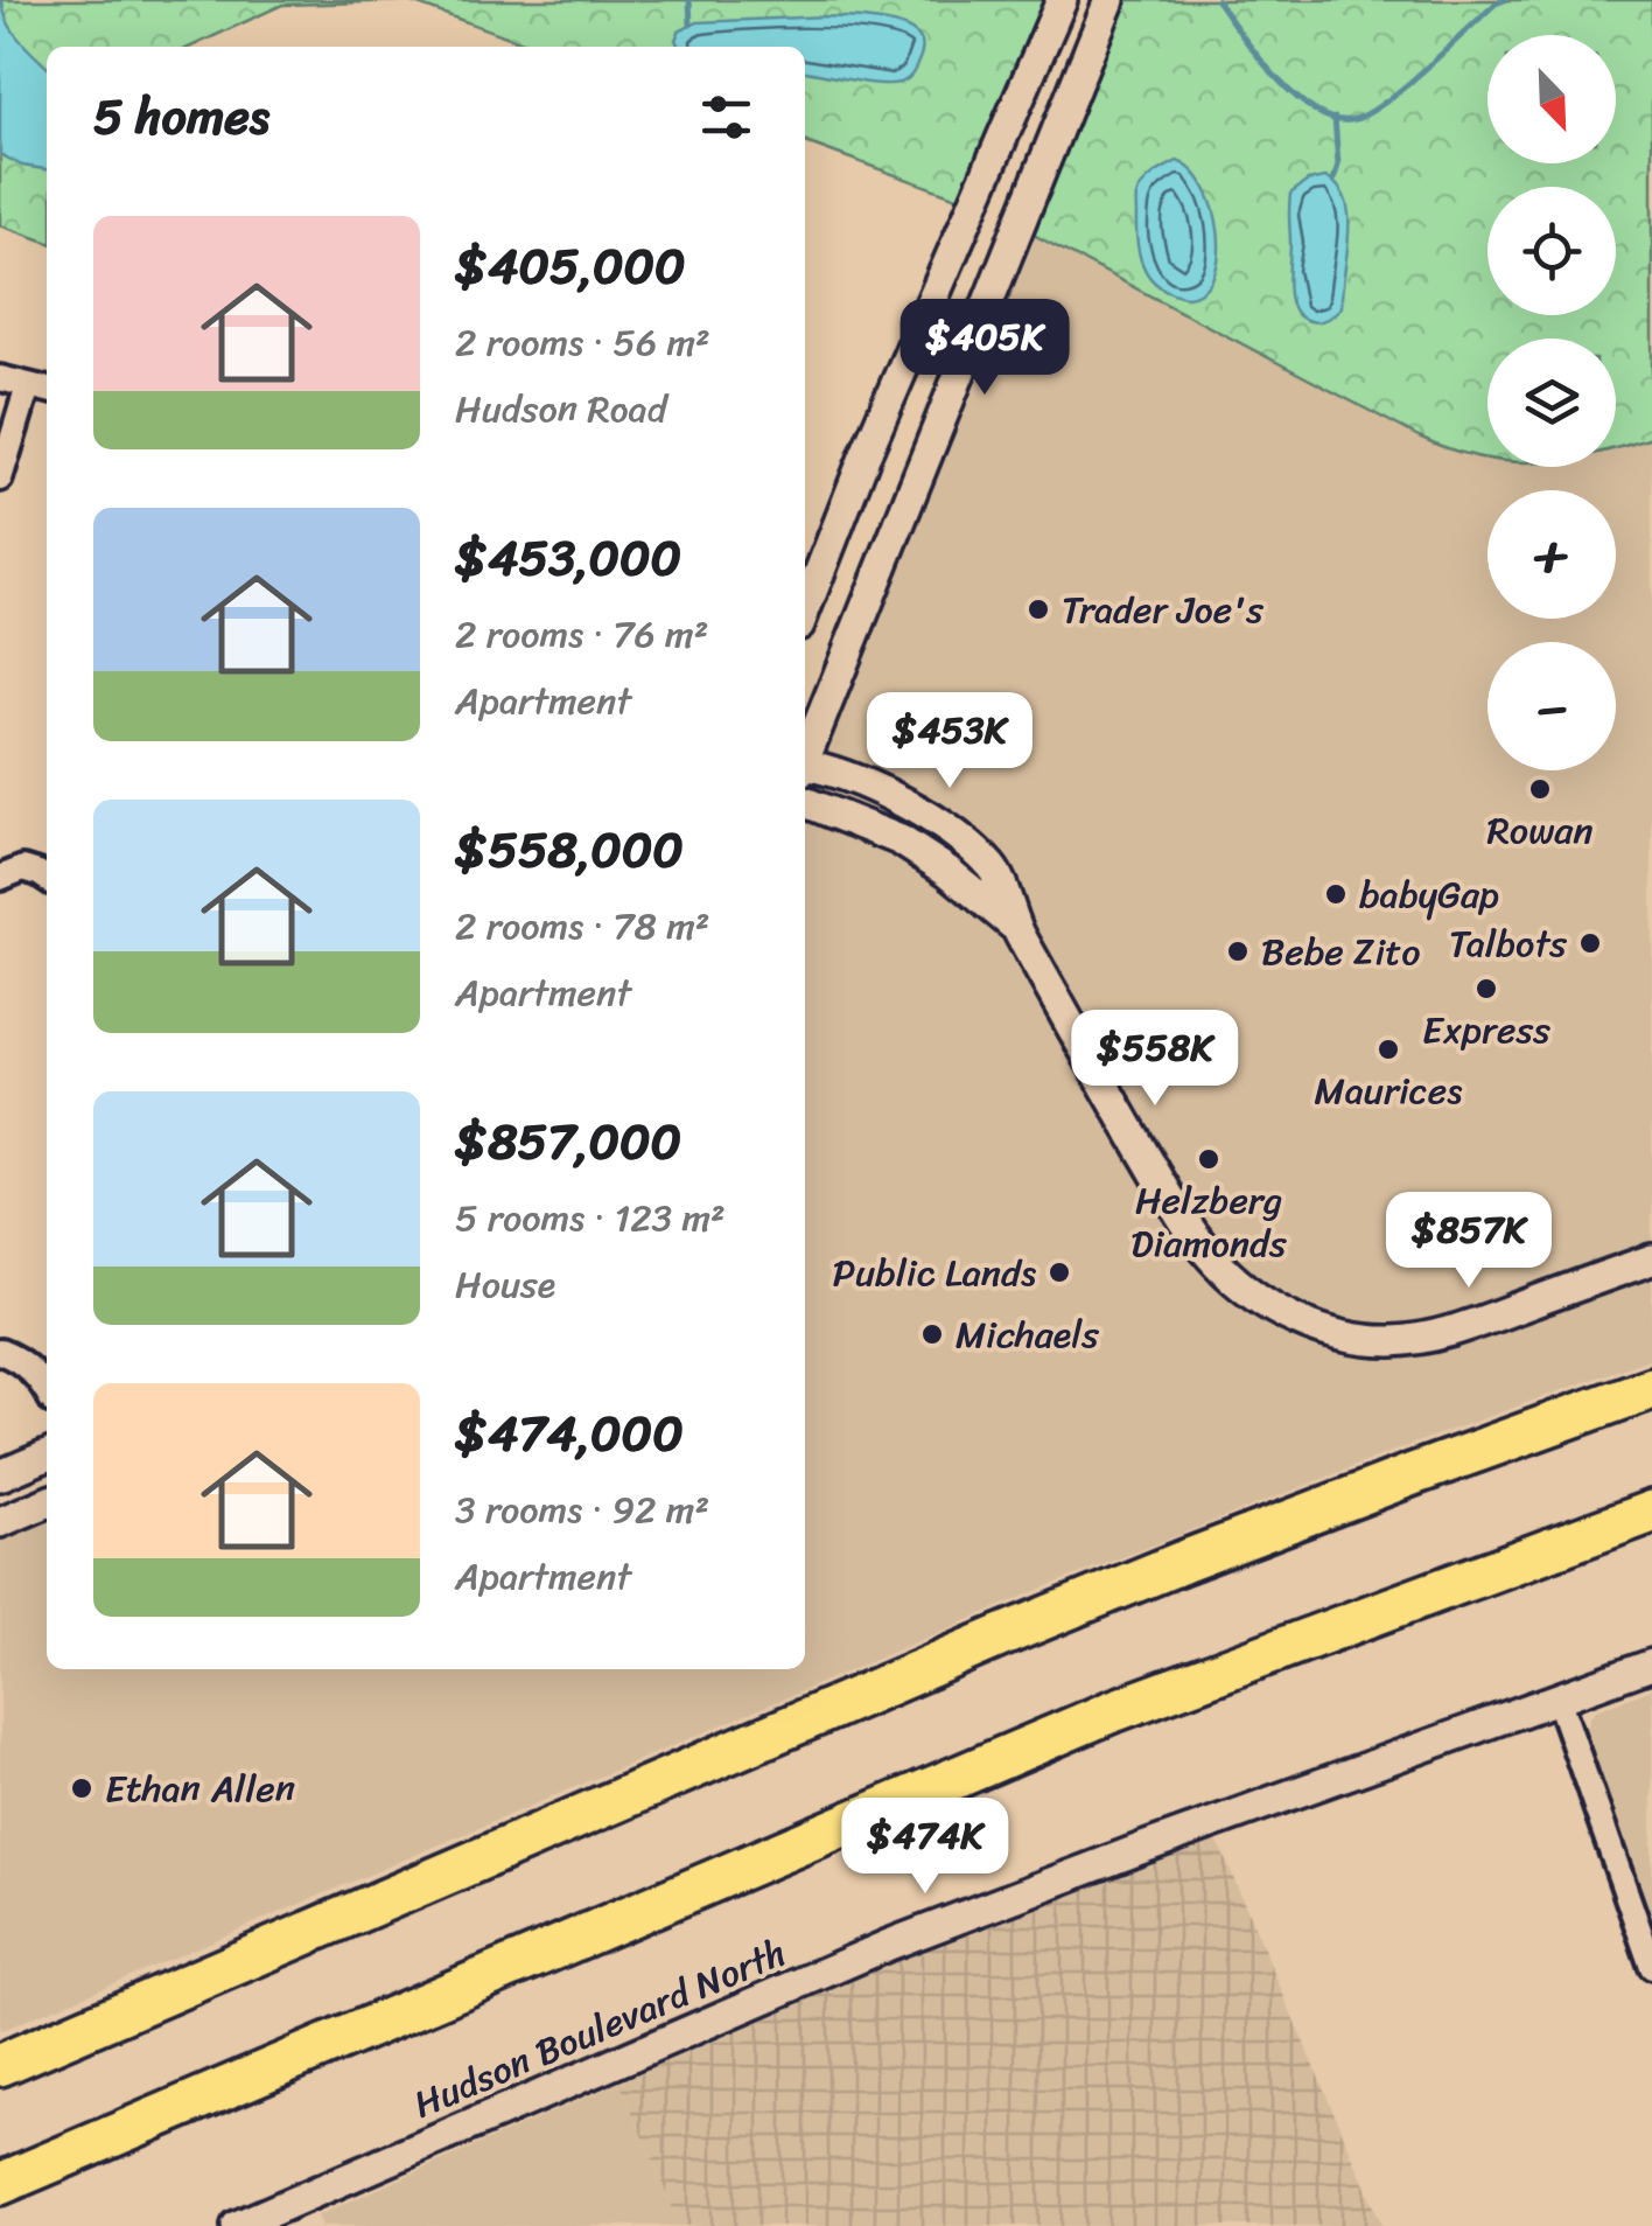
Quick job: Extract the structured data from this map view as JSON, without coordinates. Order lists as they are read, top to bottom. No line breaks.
{"streets":{"street":["Hudson Boulevard North"]},"places":["Trader Joe's","Rowan","babyGap","Talbots","Bebe Zito","Express","Maurices","Helzberg Diamonds","Public Lands","Michaels","Ethan Allen"],"north":"bottom right","page":{"map_buttons":["+","−"],"heading":"5 homes","list":[{"name":"$405,000","note":"2 rooms · 56 m² · Hudson Road"},{"name":"$453,000","note":"2 rooms · 76 m² · Apartment"},{"name":"$558,000","note":"2 rooms · 78 m² · Apartment"},{"name":"$857,000","note":"5 rooms · 123 m² · House"},{"name":"$474,000","note":"3 rooms · 92 m² · Apartment"}],"price":["$405K","$453K","$558K","$857K","$474K"]}}
